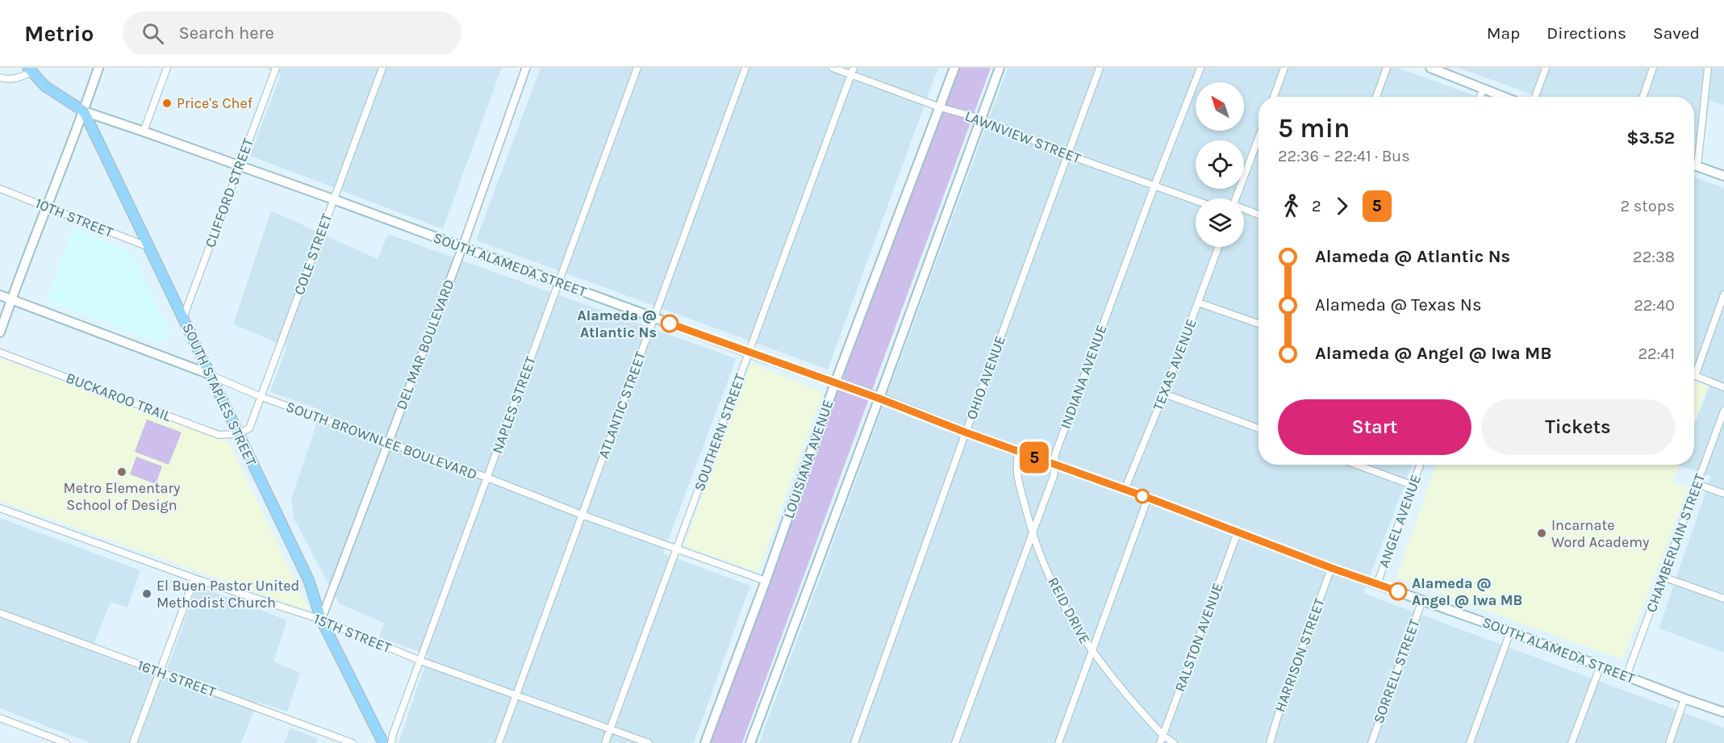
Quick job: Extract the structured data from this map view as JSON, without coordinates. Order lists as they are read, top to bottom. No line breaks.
{"streets":{"main road":["SOUTH ALAMEDA STREET","SOUTH STAPLES STREET","SOUTH BROWNLEE BOULEVARD","LOUISIANA AVENUE"],"street":["LAWNVIEW STREET","CLIFFORD STREET","10TH STREET","COLE STREET","DEL MAR BOULEVARD","TEXAS AVENUE","INDIANA AVENUE","OHIO AVENUE","BUCKAROO TRAIL","NAPLES STREET","ATLANTIC STREET","SOUTHERN STREET","ANGEL AVENUE","CHAMBERLAIN STREET","REID DRIVE","15TH STREET","RALSTON AVENUE","HARRISON STREET","SORRELL STREET","16TH STREET"]},"crossings":[["LAWNVIEW STREET","INDIANA AVENUE"],["LAWNVIEW STREET","OHIO AVENUE"],["LAWNVIEW STREET","SOUTHERN STREET"],["LAWNVIEW STREET","LOUISIANA AVENUE"],["CLIFFORD STREET","SOUTH ALAMEDA STREET"],["CLIFFORD STREET","SOUTH STAPLES STREET"],["10TH STREET","SOUTH STAPLES STREET"],["COLE STREET","SOUTH ALAMEDA STREET"],["COLE STREET","SOUTH STAPLES STREET"],["COLE STREET","BUCKAROO TRAIL"],["COLE STREET","SOUTH BROWNLEE BOULEVARD"],["SOUTH ALAMEDA STREET","DEL MAR BOULEVARD"],["SOUTH ALAMEDA STREET","TEXAS AVENUE"],["SOUTH ALAMEDA STREET","INDIANA AVENUE"],["SOUTH ALAMEDA STREET","OHIO AVENUE"],["SOUTH ALAMEDA STREET","SOUTH STAPLES STREET"],["SOUTH ALAMEDA STREET","NAPLES STREET"],["SOUTH ALAMEDA STREET","ATLANTIC STREET"],["SOUTH ALAMEDA STREET","SOUTHERN STREET"],["SOUTH ALAMEDA STREET","LOUISIANA AVENUE"],["SOUTH ALAMEDA STREET","ANGEL AVENUE"],["SOUTH ALAMEDA STREET","CHAMBERLAIN STREET"],["SOUTH ALAMEDA STREET","REID DRIVE"],["SOUTH ALAMEDA STREET","RALSTON AVENUE"],["SOUTH ALAMEDA STREET","HARRISON STREET"],["SOUTH ALAMEDA STREET","SORRELL STREET"],["DEL MAR BOULEVARD","SOUTH STAPLES STREET"],["DEL MAR BOULEVARD","SOUTH BROWNLEE BOULEVARD"],["DEL MAR BOULEVARD","15TH STREET"],["INDIANA AVENUE","REID DRIVE"],["SOUTH STAPLES STREET","BUCKAROO TRAIL"],["SOUTH STAPLES STREET","SOUTH BROWNLEE BOULEVARD"],["SOUTH STAPLES STREET","15TH STREET"],["NAPLES STREET","SOUTH BROWNLEE BOULEVARD"],["NAPLES STREET","15TH STREET"],["ATLANTIC STREET","SOUTH BROWNLEE BOULEVARD"],["ATLANTIC STREET","15TH STREET"],["SOUTHERN STREET","SOUTH BROWNLEE BOULEVARD"],["SOUTHERN STREET","15TH STREET"],["SOUTH BROWNLEE BOULEVARD","LOUISIANA AVENUE"],["REID DRIVE","RALSTON AVENUE"]],"places":["Price's Chef","Alameda @ Atlantic Ns","Metro Elementary School of Design","Incarnate Word Academy","Alameda @ Angel @ Iwa MB","El Buen Pastor United Methodist Church"],"lines":["bus line 5"],"north":"top left","page":{"header":"Metrio","search":"Search here","nav":["Map","Directions","Saved"],"on_map":"5","heading":["5 min","22:36 – 22:41 · Bus","$3.52"],"legs":["2","5","2 stops"],"list":[{"name":"Alameda @ Atlantic Ns","value":"22:38"},{"name":"Alameda @ Texas Ns","value":"22:40"},{"name":"Alameda @ Angel @ Iwa MB","value":"22:41"}],"buttons":["Start","Tickets"]}}
